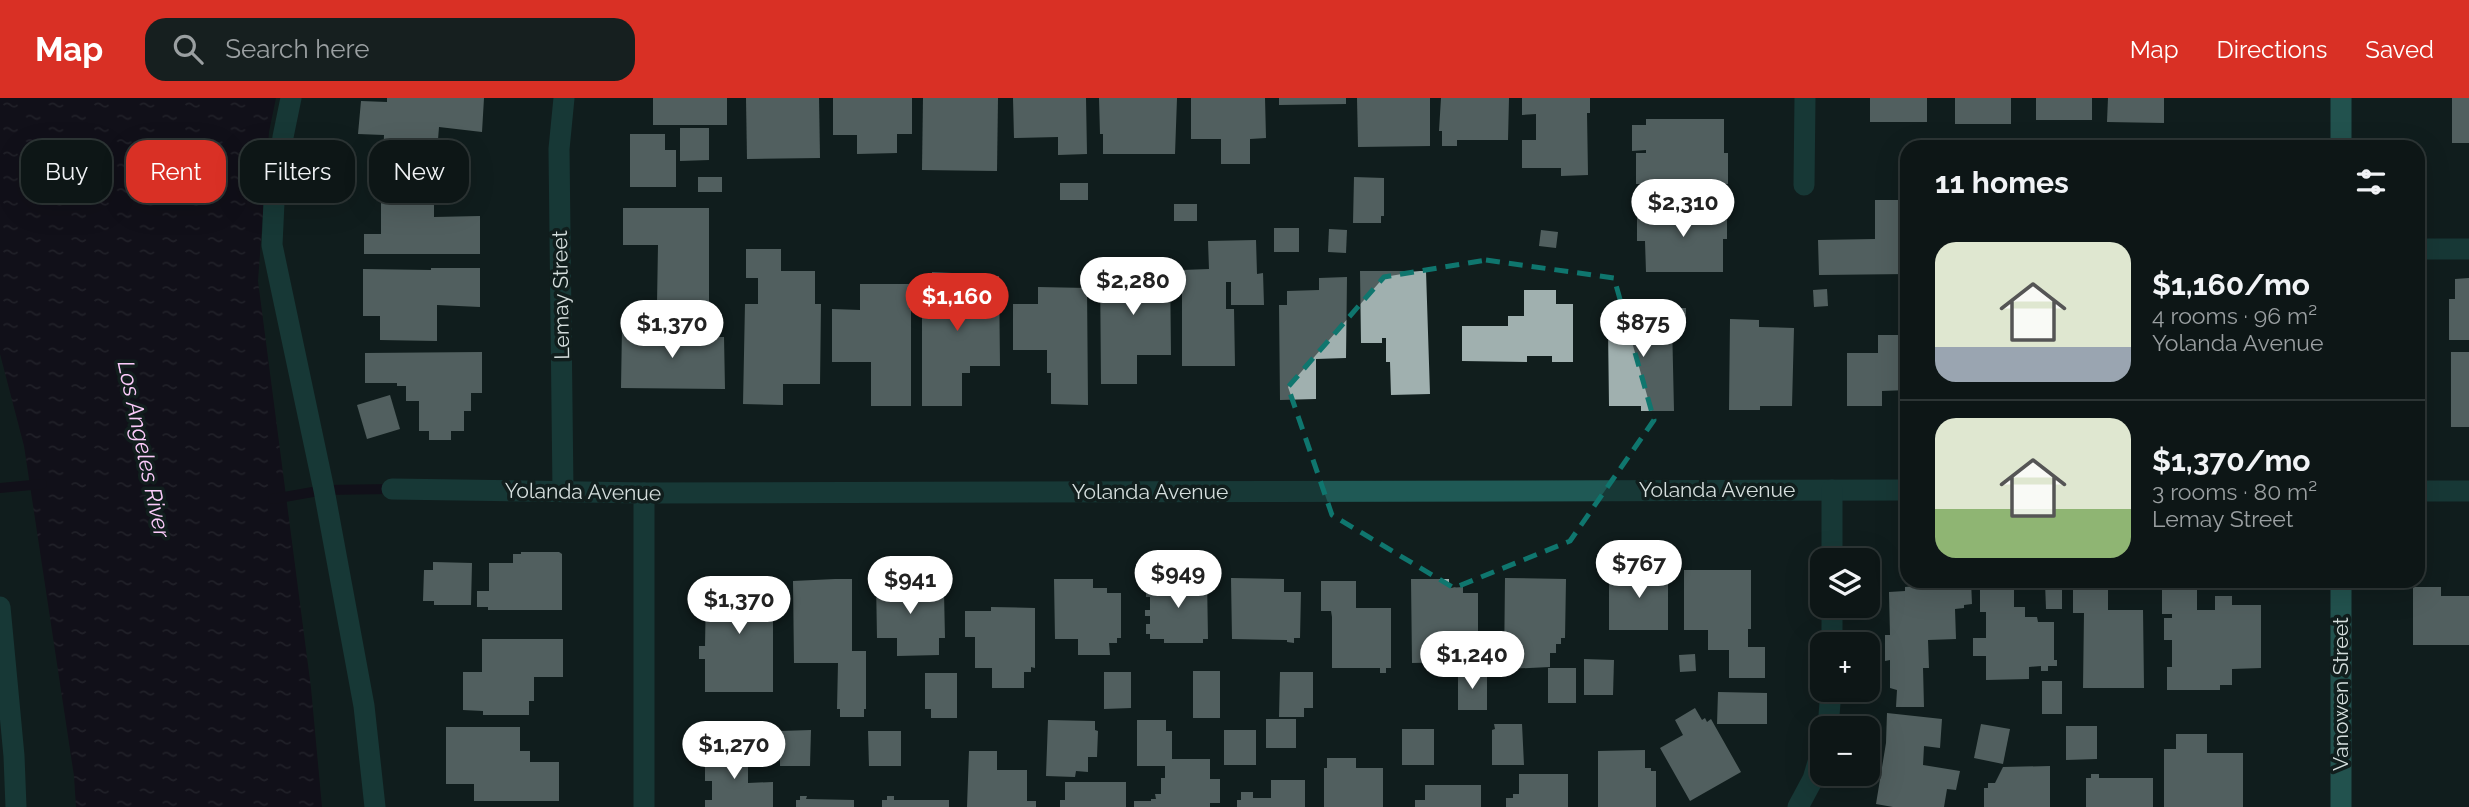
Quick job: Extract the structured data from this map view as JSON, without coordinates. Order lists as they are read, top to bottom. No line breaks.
{"streets":{"main road":["Vanowen Street"],"street":["Lemay Street","Yolanda Avenue"]},"crossings":[["Lemay Street","Yolanda Avenue"]],"water":["Los Angeles River"],"page":{"header":"Map","search":"Search here","nav":["Map","Directions","Saved"],"chip":["Buy","Rent","Filters","New"],"heading":"11 homes","price":["$2,310","$2,280","$1,160","$875","$1,370","$767","$949","$941","$1,370","$1,240","$1,270"],"list":[{"name":"$1,160/mo","note":"4 rooms · 96 m² · Yolanda Avenue"},{"name":"$1,370/mo","note":"3 rooms · 80 m² · Lemay Street"}],"map_buttons":["+","−"]}}
